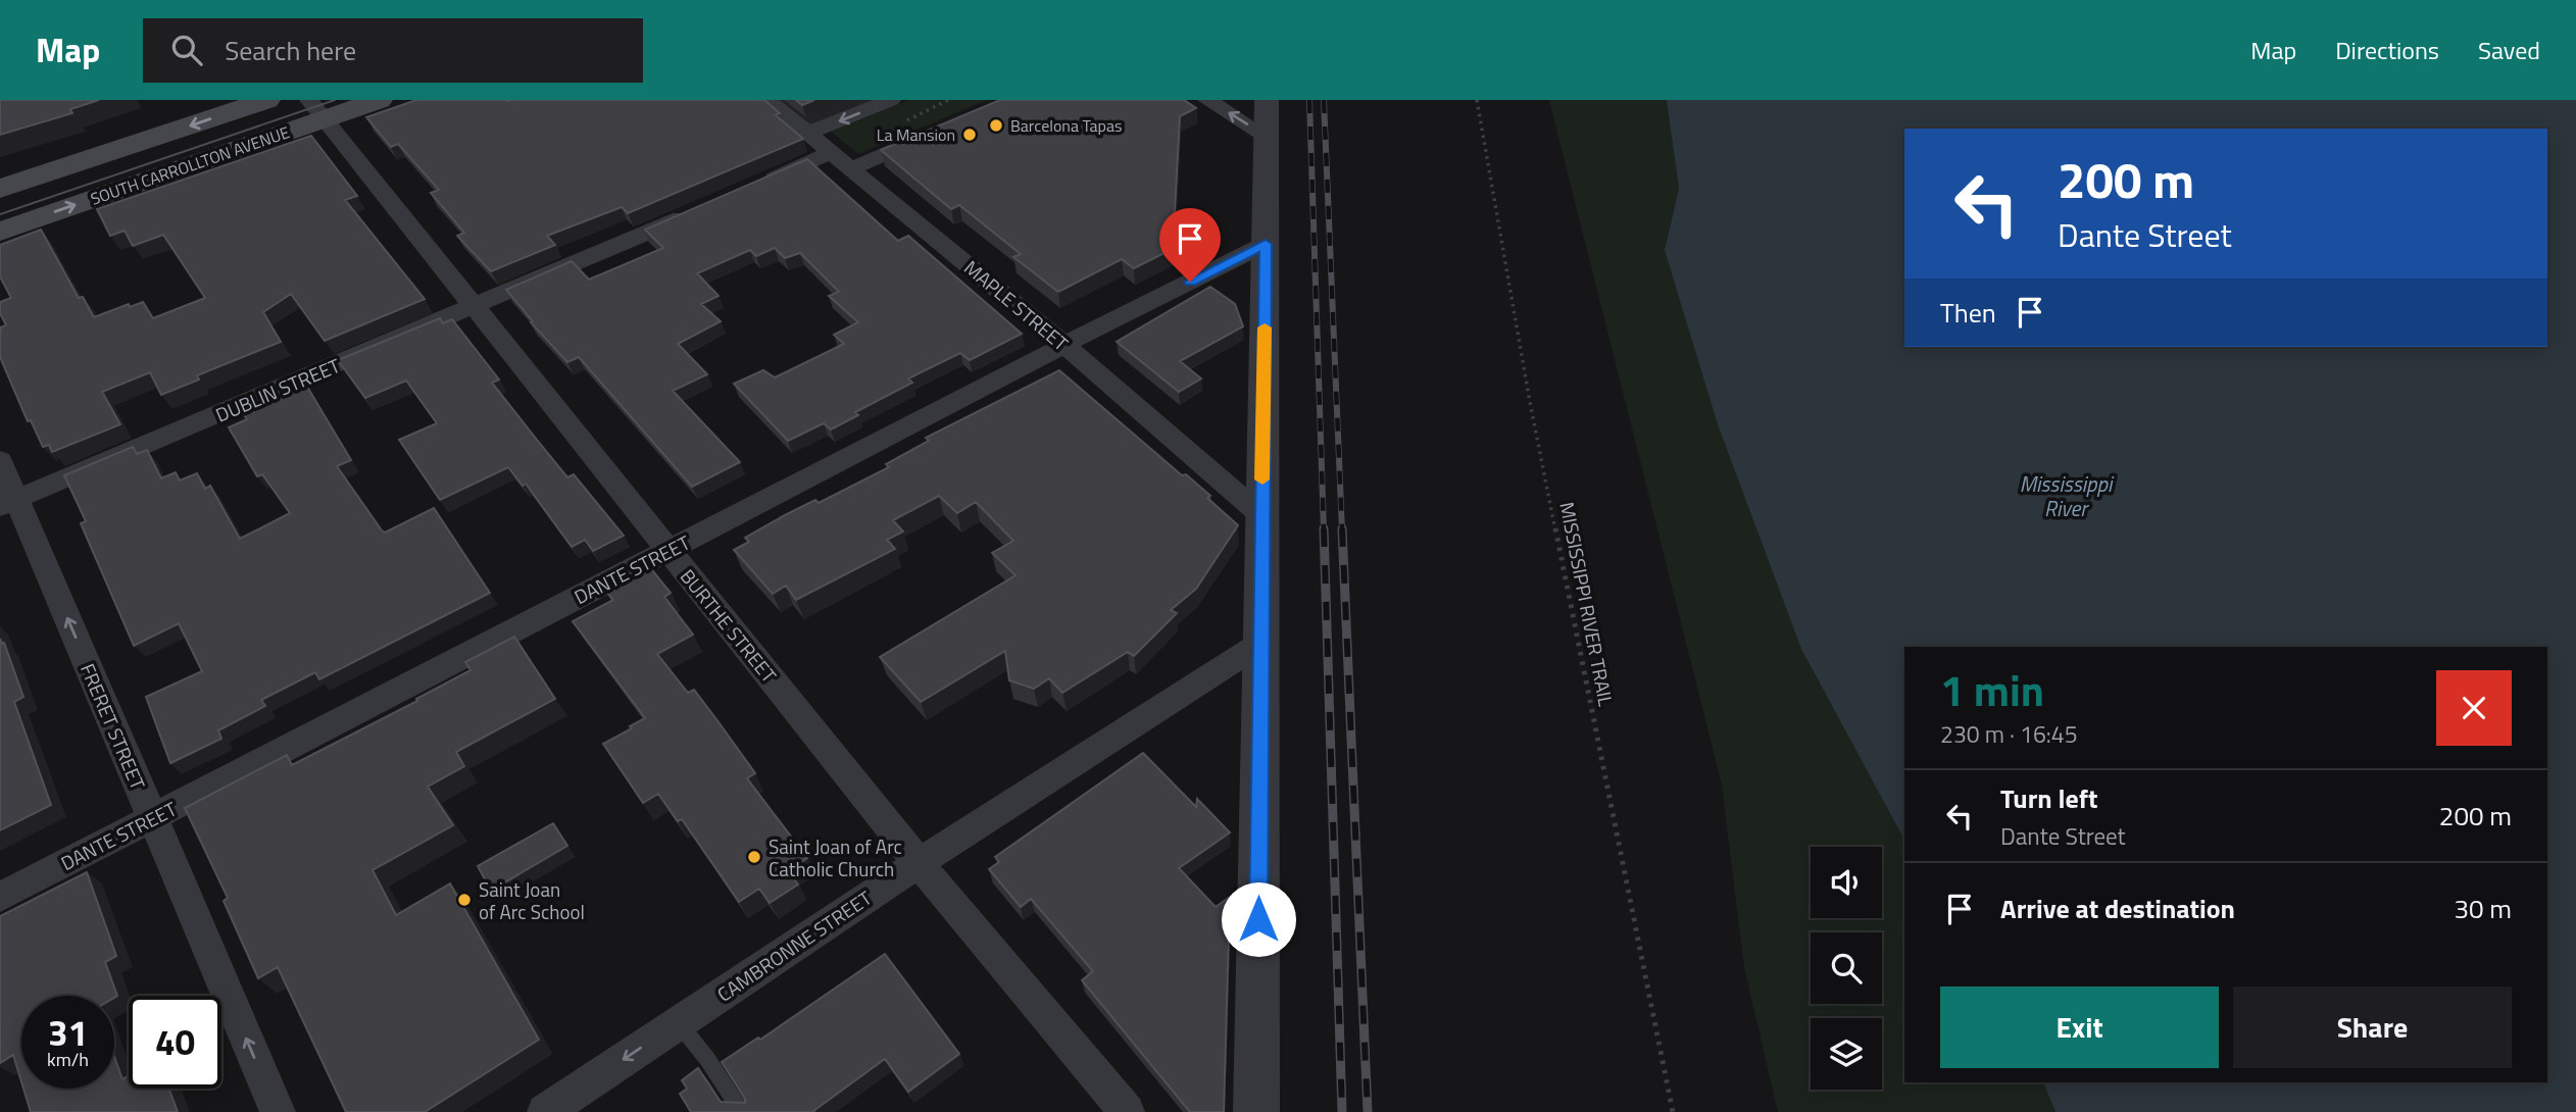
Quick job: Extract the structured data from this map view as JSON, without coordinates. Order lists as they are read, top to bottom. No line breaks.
{"streets":{"main road":["SOUTH CARROLLTON AVENUE"],"street":["MAPLE STREET","DUBLIN STREET","DANTE STREET","BURTHE STREET","FRERET STREET","CAMBRONNE STREET"],"path":["MISSISSIPPI RIVER TRAIL"]},"crossings":[["SOUTH CARROLLTON AVENUE","BURTHE STREET"],["MAPLE STREET","DANTE STREET"],["DUBLIN STREET","BURTHE STREET"],["DUBLIN STREET","FRERET STREET"],["DANTE STREET","BURTHE STREET"],["DANTE STREET","FRERET STREET"],["BURTHE STREET","CAMBRONNE STREET"]],"one_way":["FRERET STREET"],"water":["Mississippi River"],"places":["Barcelona Tapas","La Mansion","Saint Joan of Arc Catholic Church","Saint Joan of Arc School"],"page":{"header":"Map","search":"Search here","nav":["Map","Directions","Saved"],"turn":["200 m","Dante Street"],"then":"Then","heading":["1 min","230 m · 16:45"],"list":[{"name":"Turn left","note":"Dante Street","value":"200 m"},{"name":"Arrive at destination","value":"30 m"}],"buttons":["Exit","Share"],"speed":"31 km/h","limit":"40"}}
